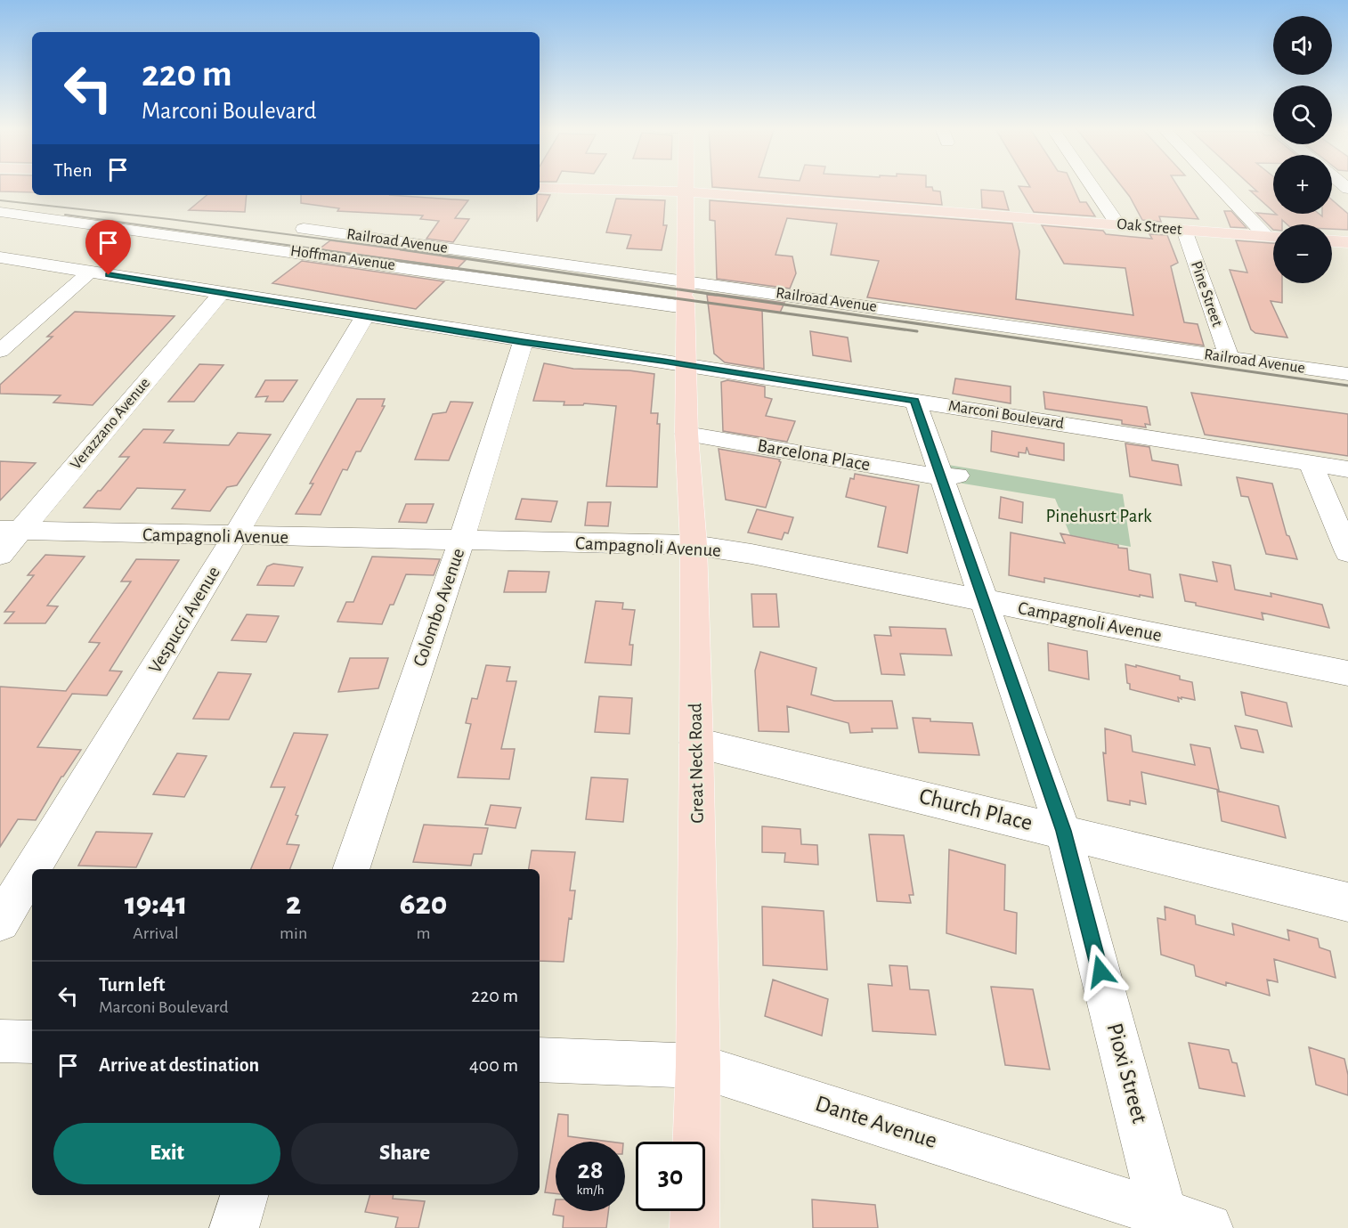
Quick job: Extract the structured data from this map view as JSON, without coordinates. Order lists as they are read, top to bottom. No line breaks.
{"streets":{"main road":["Oak Street","Great Neck Road"],"street":["Railroad Avenue","Hoffman Avenue","Pine Street","Marconi Boulevard","Verazzano Avenue","Barcelona Place","Campagnoli Avenue","Colombo Avenue","Vespucci Avenue","Church Place","Pioxi Street","Dante Avenue"]},"crossings":[["Oak Street","Pine Street"],["Oak Street","Great Neck Road"],["Railroad Avenue","Hoffman Avenue"],["Railroad Avenue","Pine Street"],["Railroad Avenue","Great Neck Road"],["Hoffman Avenue","Great Neck Road"],["Marconi Boulevard","Verazzano Avenue"],["Marconi Boulevard","Colombo Avenue"],["Marconi Boulevard","Vespucci Avenue"],["Marconi Boulevard","Great Neck Road"],["Marconi Boulevard","Pioxi Street"],["Verazzano Avenue","Campagnoli Avenue"],["Barcelona Place","Great Neck Road"],["Barcelona Place","Pioxi Street"],["Campagnoli Avenue","Colombo Avenue"],["Campagnoli Avenue","Vespucci Avenue"],["Campagnoli Avenue","Great Neck Road"],["Campagnoli Avenue","Pioxi Street"],["Great Neck Road","Church Place"],["Great Neck Road","Dante Avenue"],["Church Place","Pioxi Street"],["Pioxi Street","Dante Avenue"]],"parks":["Pinehusrt Park"],"page":{"map_buttons":["+","−"],"turn":["220 m","Marconi Boulevard"],"then":"Then","eta":["19:41","Arrival","2","min","620","m"],"list":[{"name":"Turn left","note":"Marconi Boulevard","value":"220 m"},{"name":"Arrive at destination","value":"400 m"}],"buttons":["Exit","Share"],"speed":"28 km/h","limit":"30"}}
